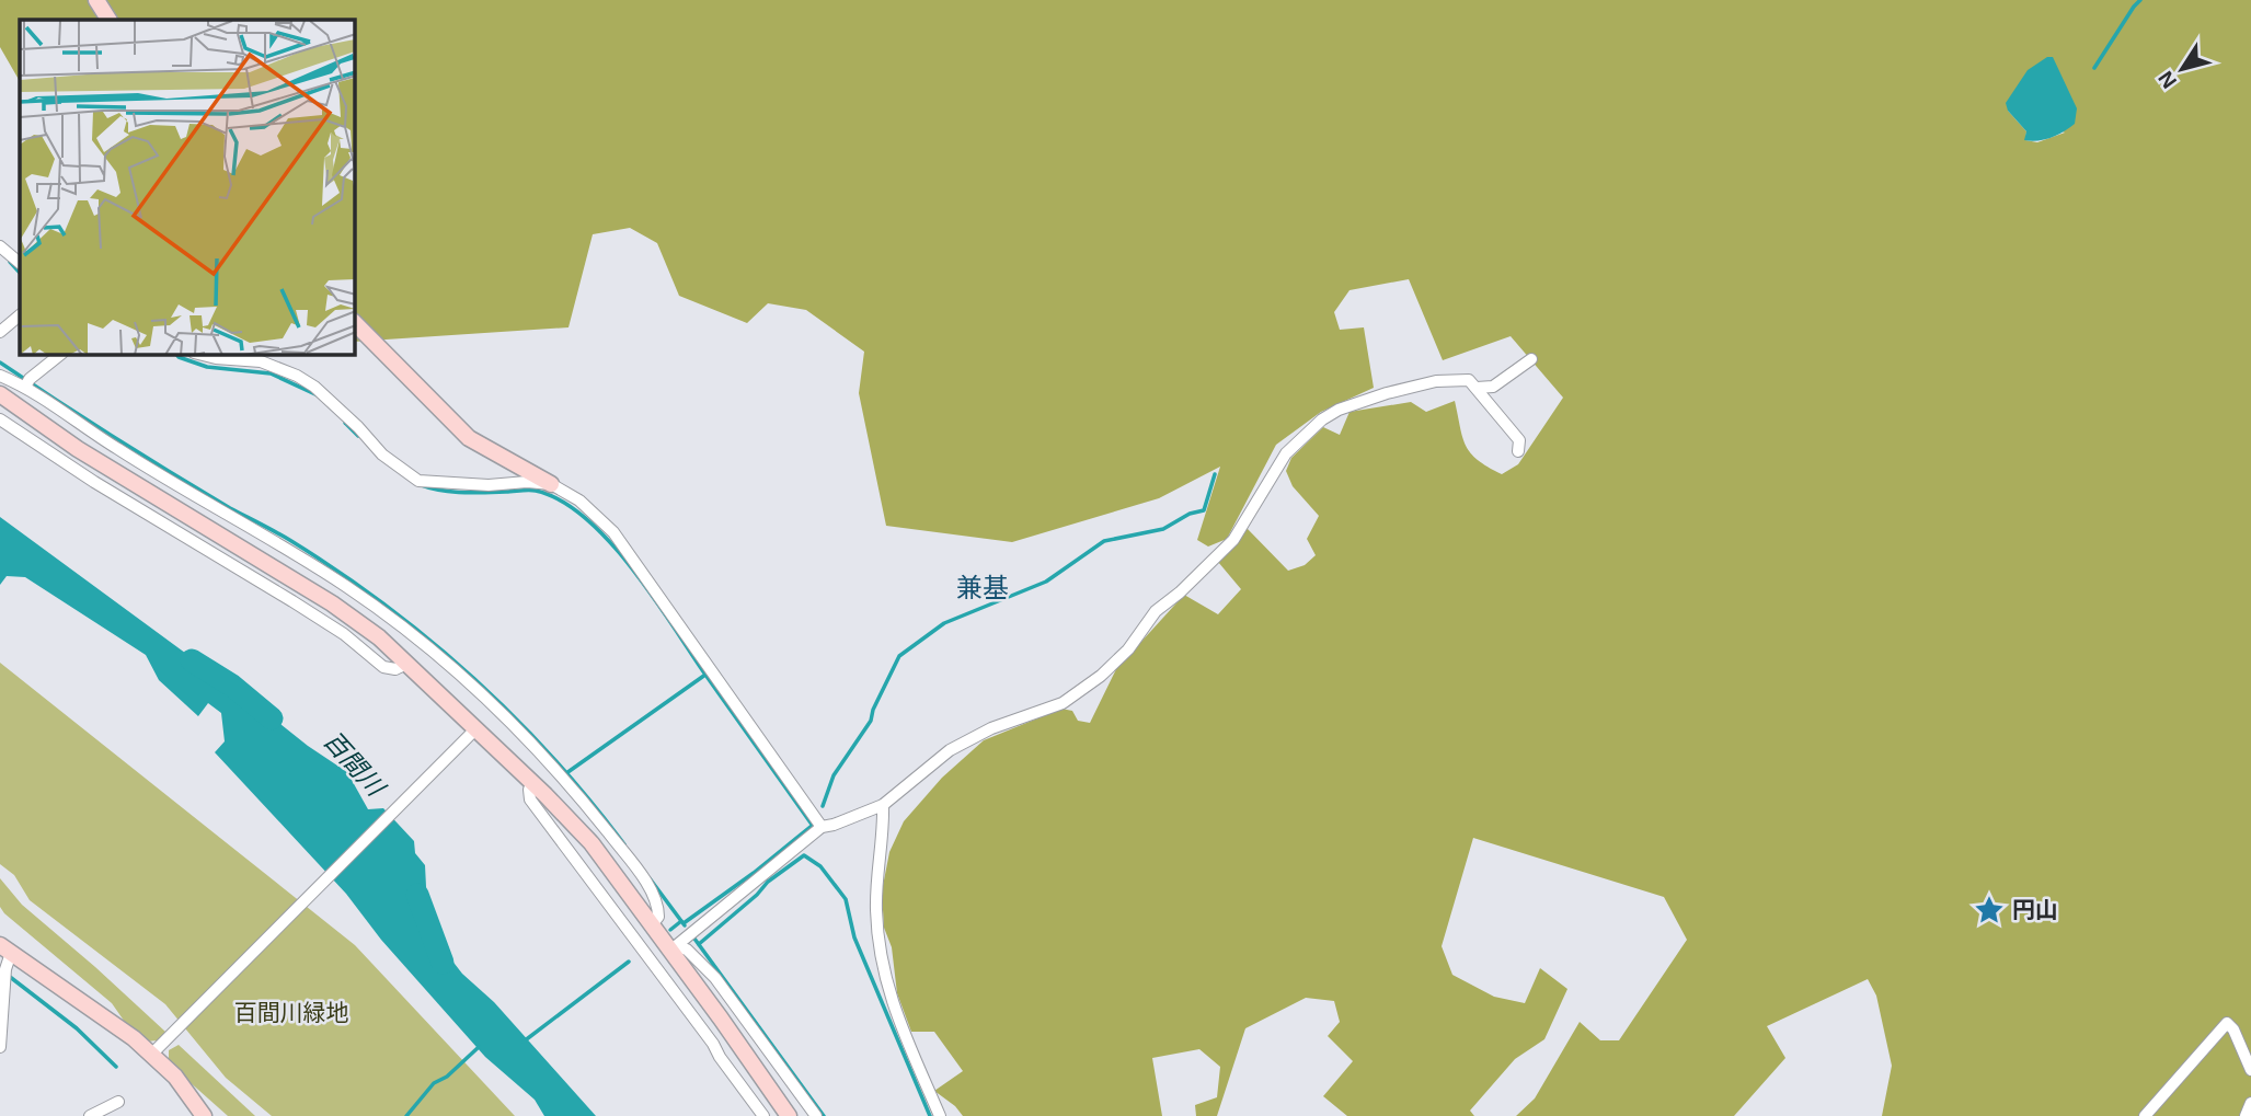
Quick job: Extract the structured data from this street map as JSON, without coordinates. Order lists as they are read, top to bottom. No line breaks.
{"districts":["兼基"],"water":["百間川"],"parks":["百間川緑地"],"places":{"place":["円山"]},"north":"bottom left"}
